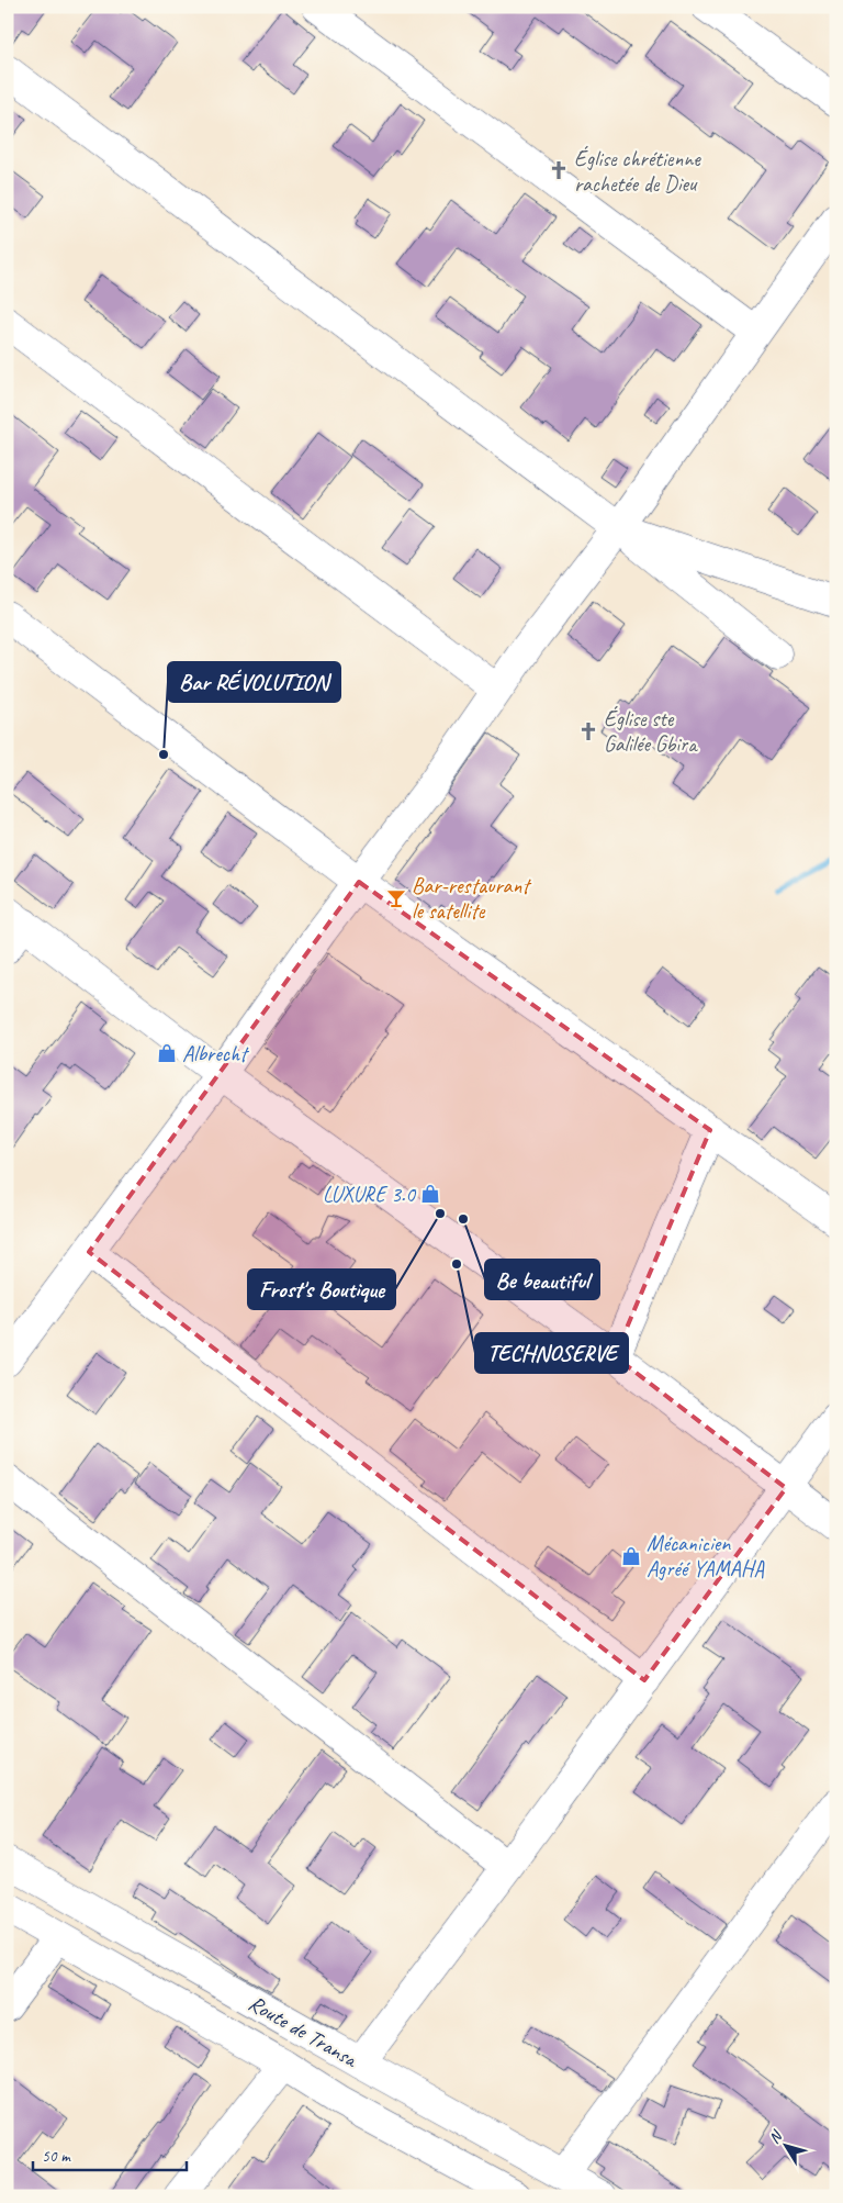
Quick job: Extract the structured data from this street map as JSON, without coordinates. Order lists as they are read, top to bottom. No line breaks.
{"streets":{"street":["Route de Transa"]},"places":{"church":["Église chrétienne rachetée de Dieu","Église ste Galilée Gbira"],"other":["Bar RÉVOLUTION","Frost's Boutique","Be beautiful","TECHNOSERVE"],"bar":["Bar-restaurant le satellite"],"shop":["Albrecht","LUXURE 3.0","Mécanicien Agréé YAMAHA"]},"scale_bar":"50 m","north":"top left"}
